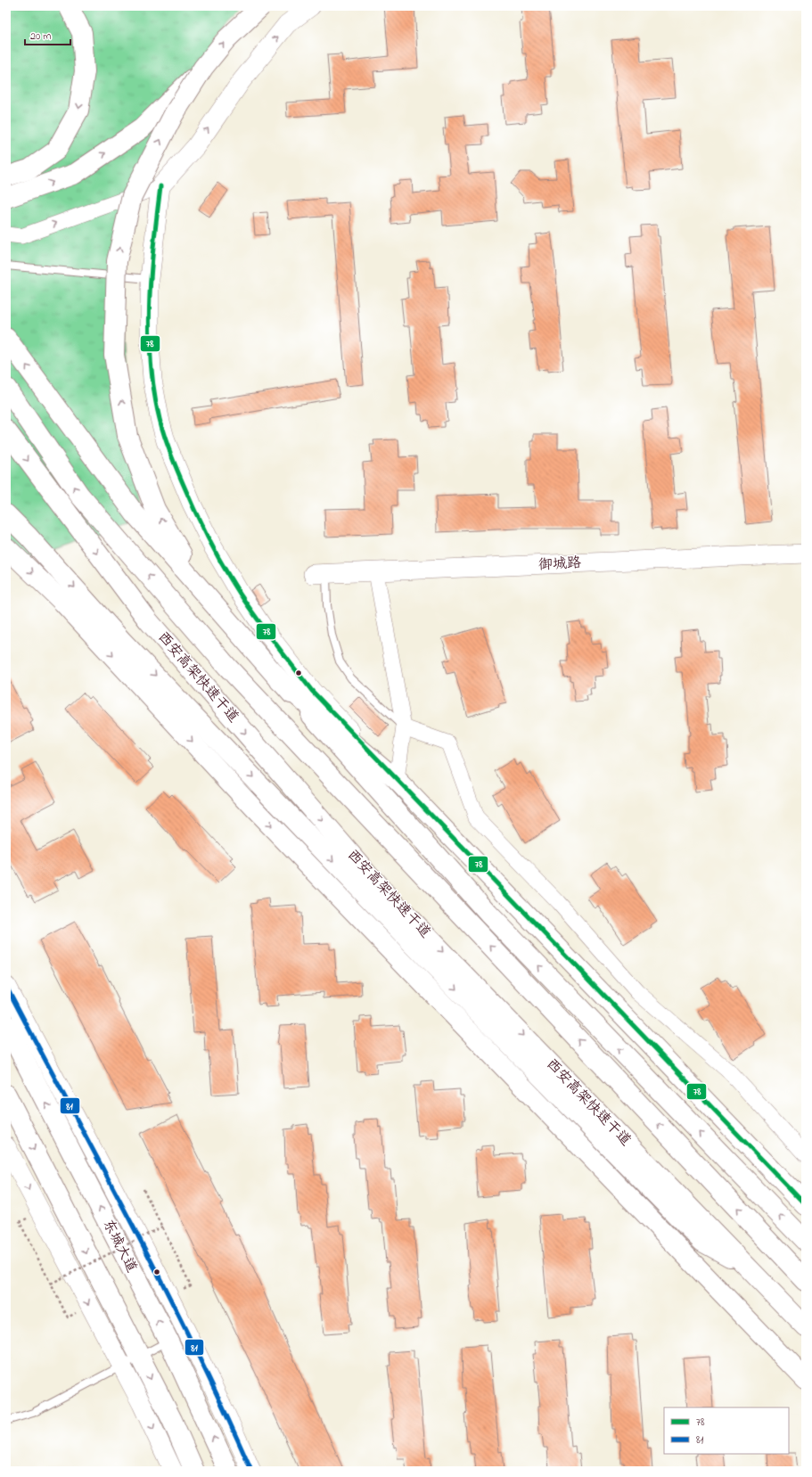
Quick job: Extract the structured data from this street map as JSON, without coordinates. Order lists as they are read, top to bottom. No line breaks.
{"streets":{"main road":["西安高架快速干道","东城大道"],"street":["御城路"]},"lines":["transit line 78","transit line 81"],"legend":["78","81"],"scale_bar":"20 m"}
